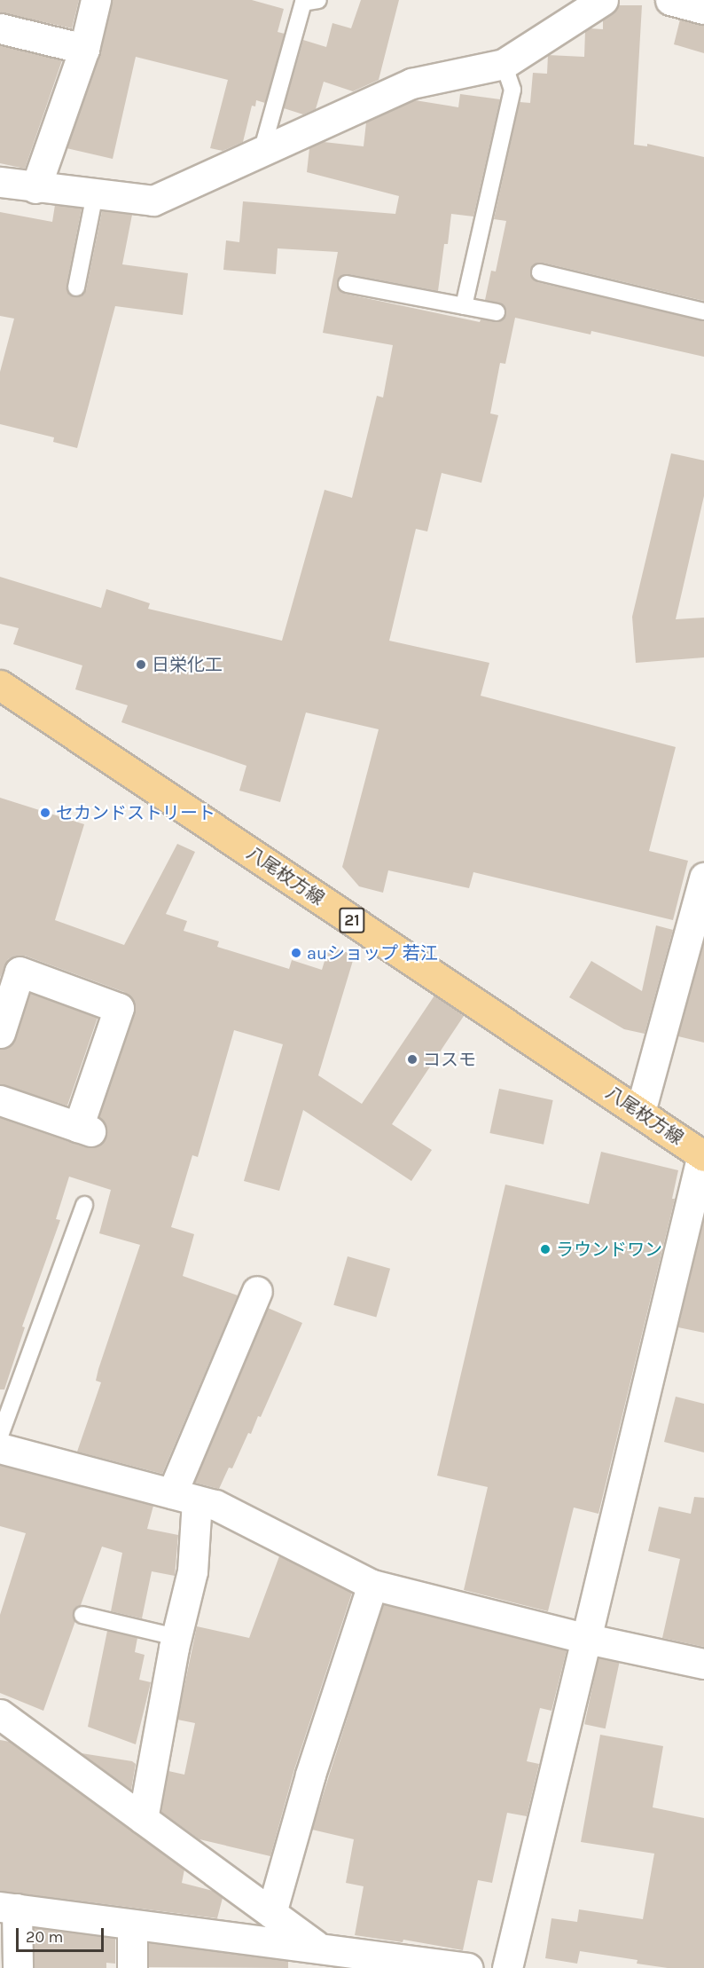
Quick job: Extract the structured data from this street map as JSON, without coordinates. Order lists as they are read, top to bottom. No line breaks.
{"streets":{"main road":["八尾枚方線","21"]},"places":["日栄化工","セカンドストリート","auショップ 若江","コスモ","ラウンドワン"],"scale_bar":"20 m"}
